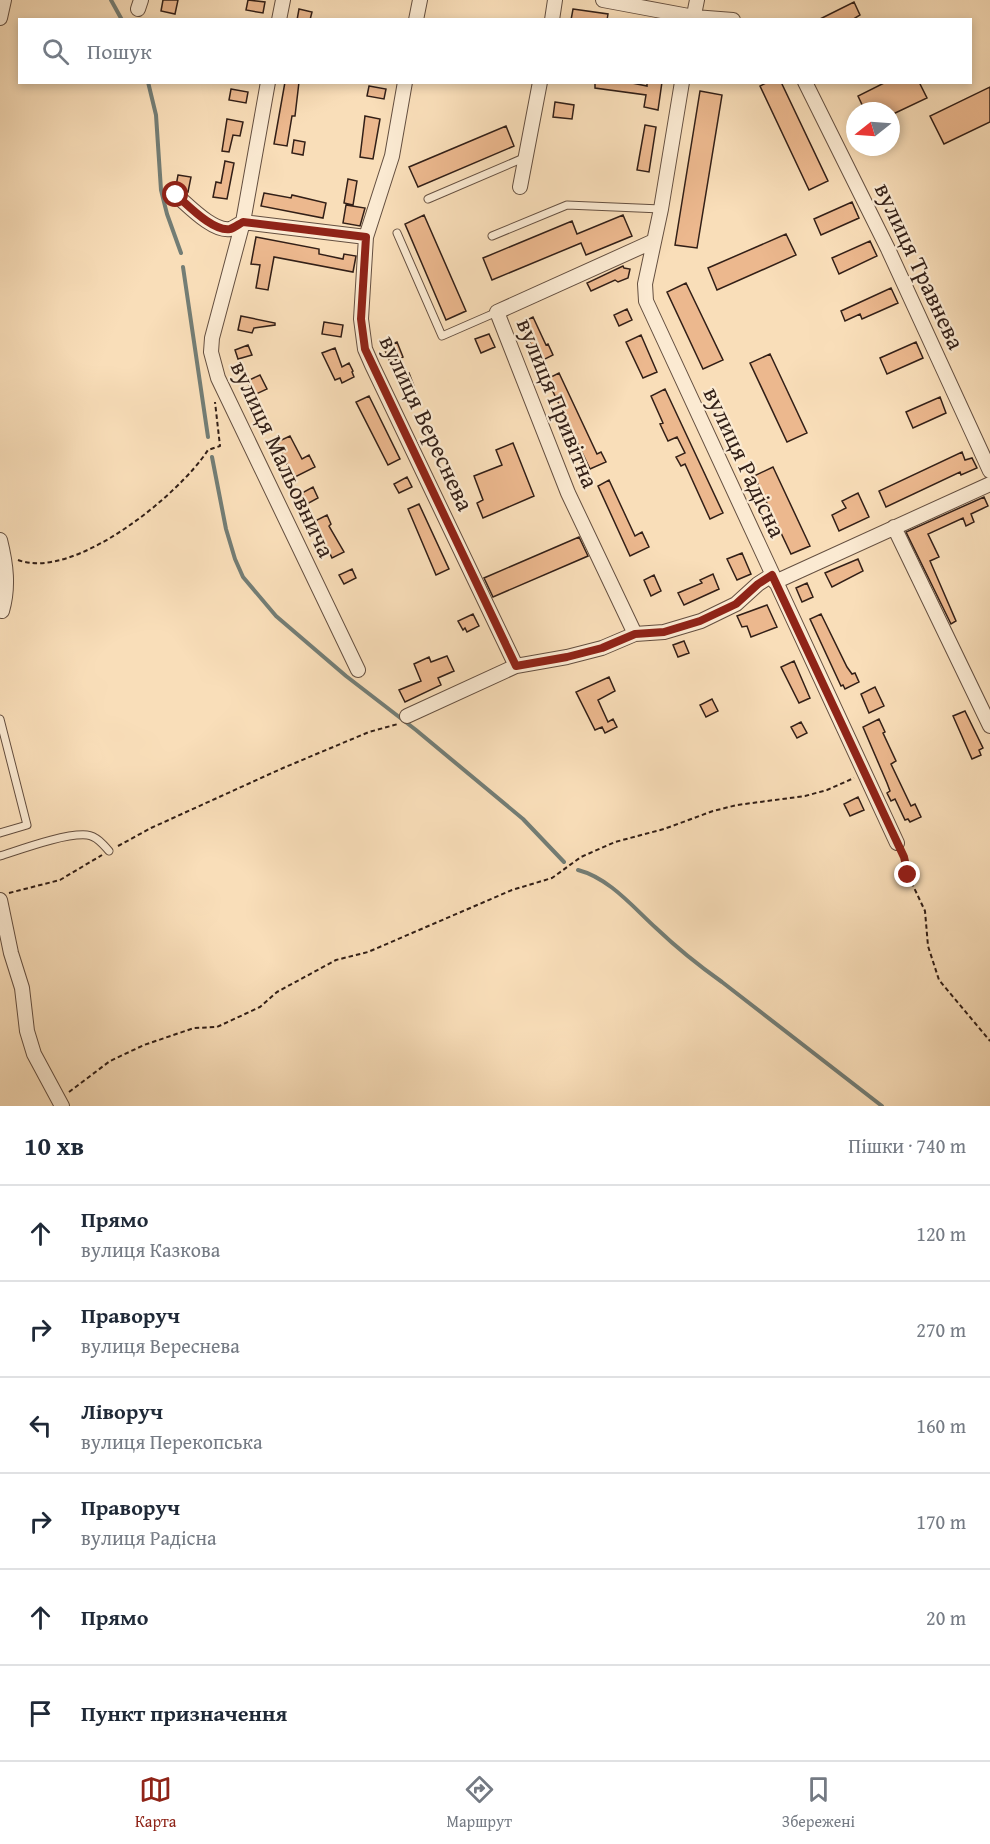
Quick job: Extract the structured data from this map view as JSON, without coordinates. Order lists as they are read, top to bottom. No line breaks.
{"streets":{"street":["вулиця Травнева","вулиця Привітна","вулиця Вереснева","вулиця Мальовнича","вулиця Радісна"]},"crossings":[["вулиця Привітна","вулиця Радісна"]],"north":"left","page":{"search":"Пошук","heading":["10 хв","Пішки · 740 m"],"list":[["Прямо","вулиця Казкова","120 m"],["Праворуч","вулиця Вереснева","270 m"],["Ліворуч","вулиця Перекопська","160 m"],["Праворуч","вулиця Радісна","170 m"],["Прямо","20 m"],"Пункт призначення"],"nav":["Карта","Маршрут","Збережені"]}}
